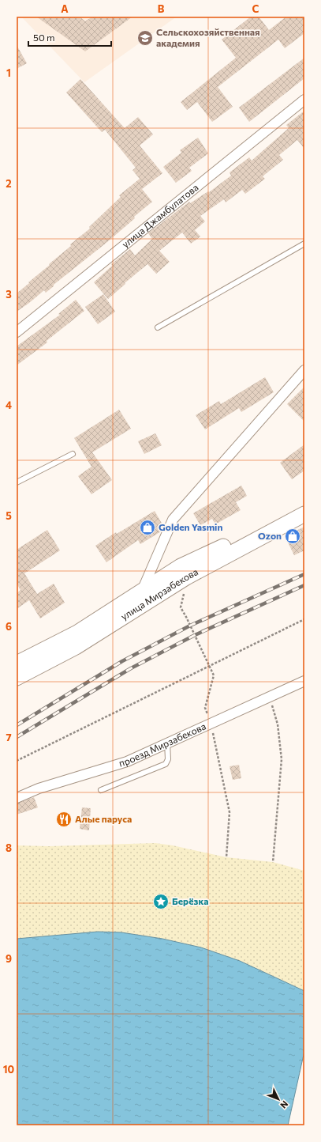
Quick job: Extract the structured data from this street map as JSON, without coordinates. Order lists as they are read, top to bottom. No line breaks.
{"streets":{"main road":["улица Мирзабекова"],"street":["улица Джамбулатова","проезд Мирзабекова"]},"places":{"school or university":["Сельскохозяйственная академия"],"shop":["Golden Yasmin","Ozon"],"restaurant":["Алые паруса"],"place":["Берёзка"]},"scale_bar":"50 m","north":"bottom right","grid":{"columns":["A","B","C"],"rows":["1","2","3","4","5","6","7","8","9","10"]}}
